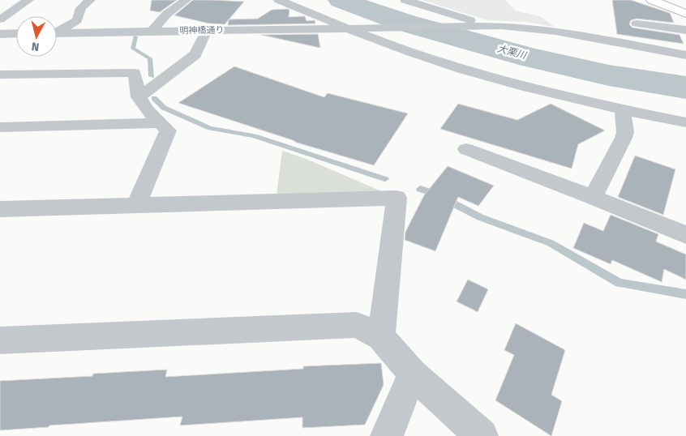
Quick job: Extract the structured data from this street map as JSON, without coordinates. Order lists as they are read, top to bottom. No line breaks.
{"streets":{"street":["明神橋通り"]},"water":["大栗川"],"north":"bottom"}
